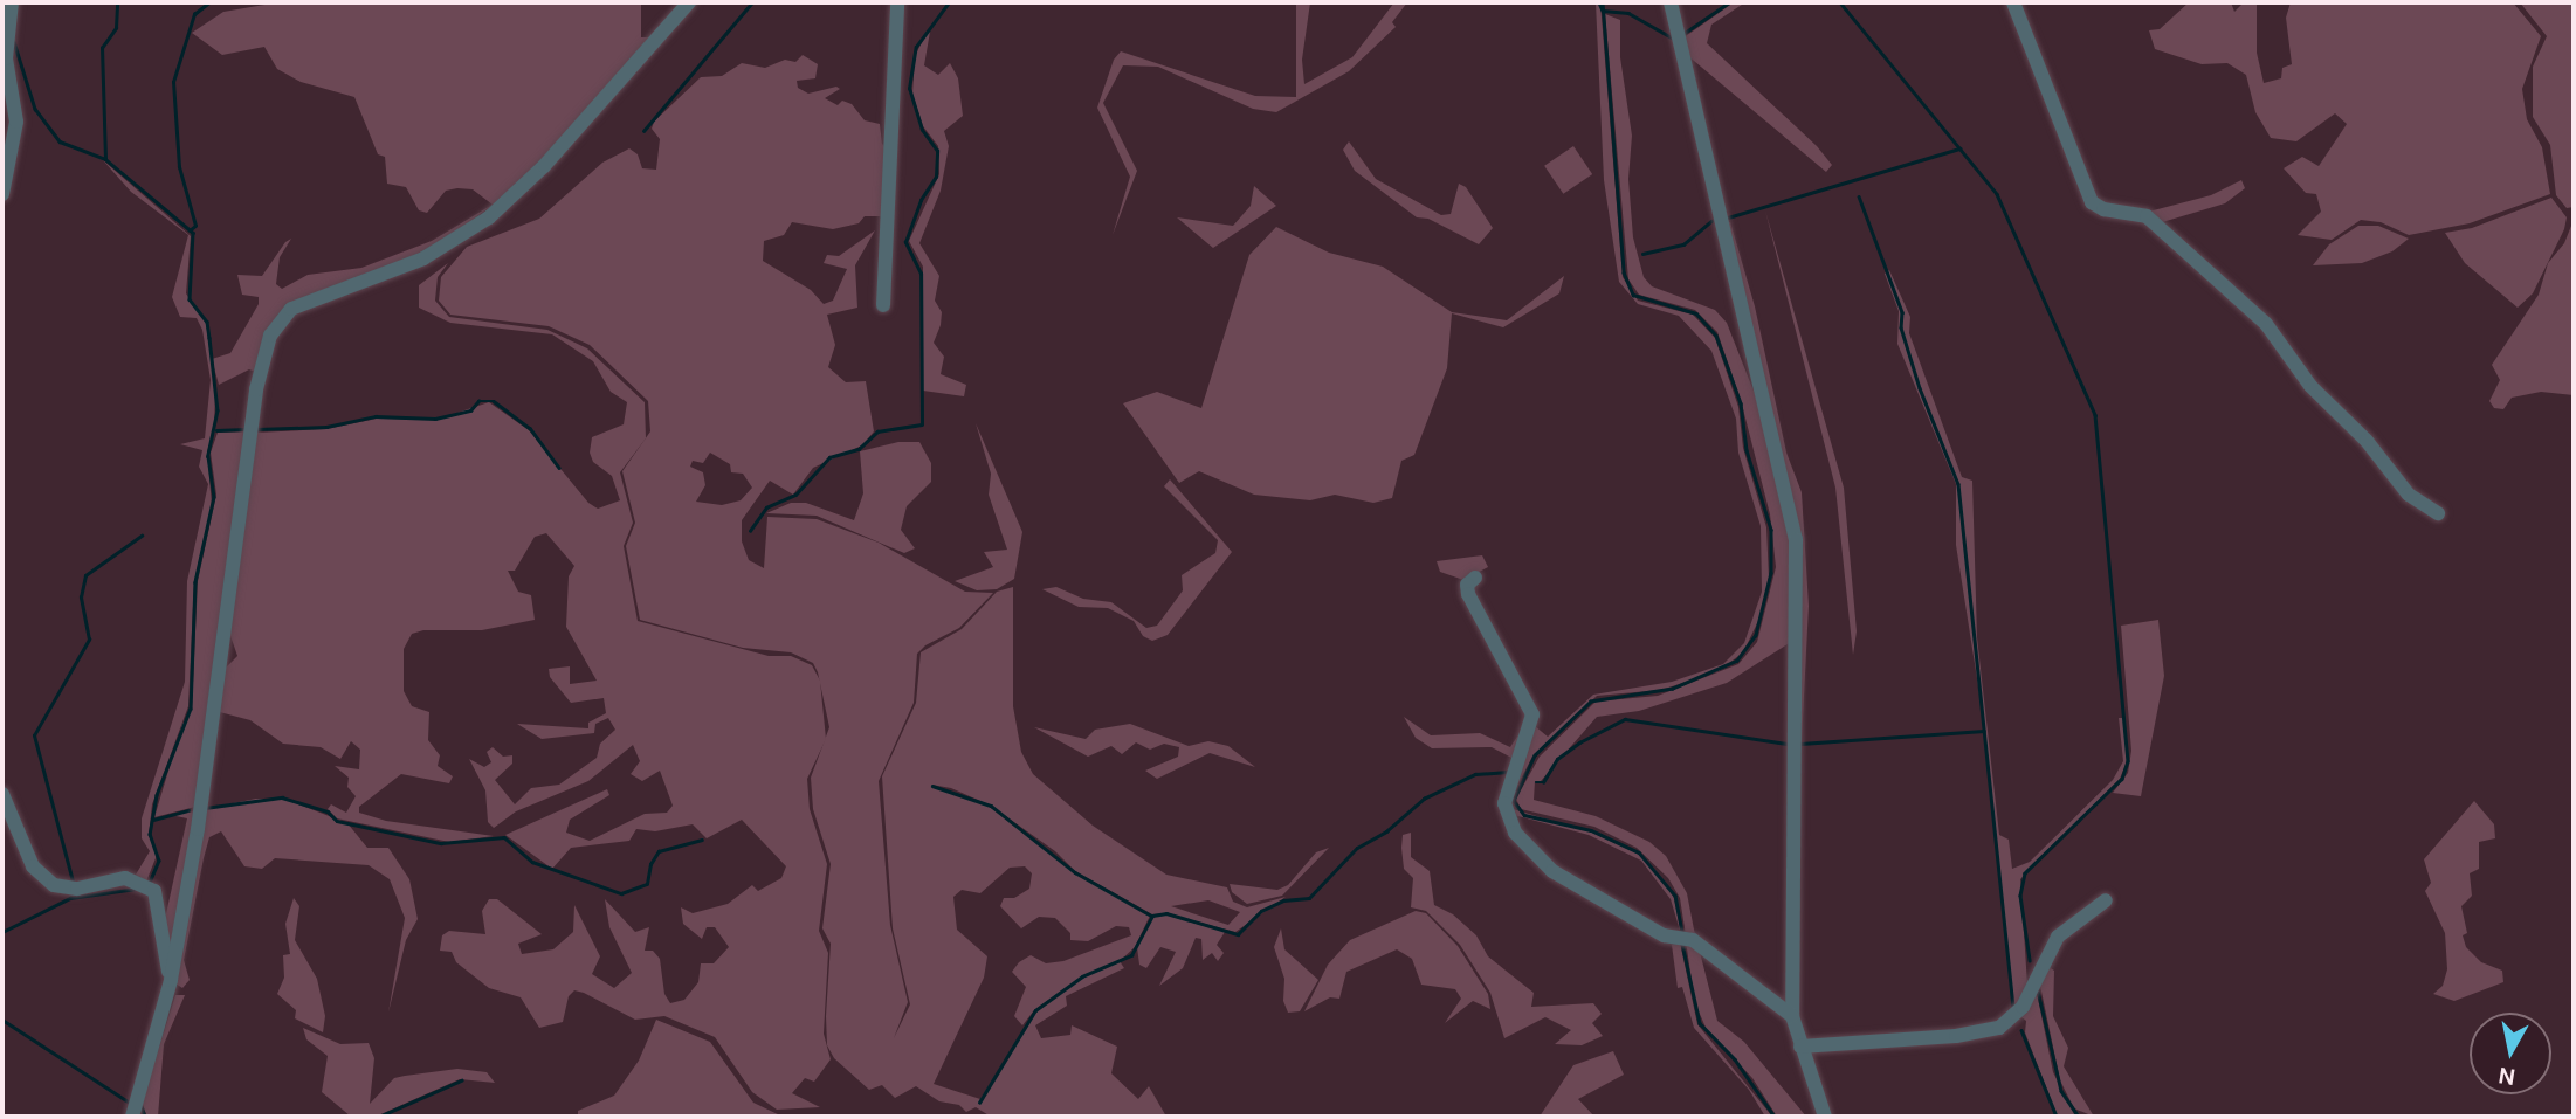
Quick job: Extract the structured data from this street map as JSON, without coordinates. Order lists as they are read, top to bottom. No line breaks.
{"north":"bottom"}
